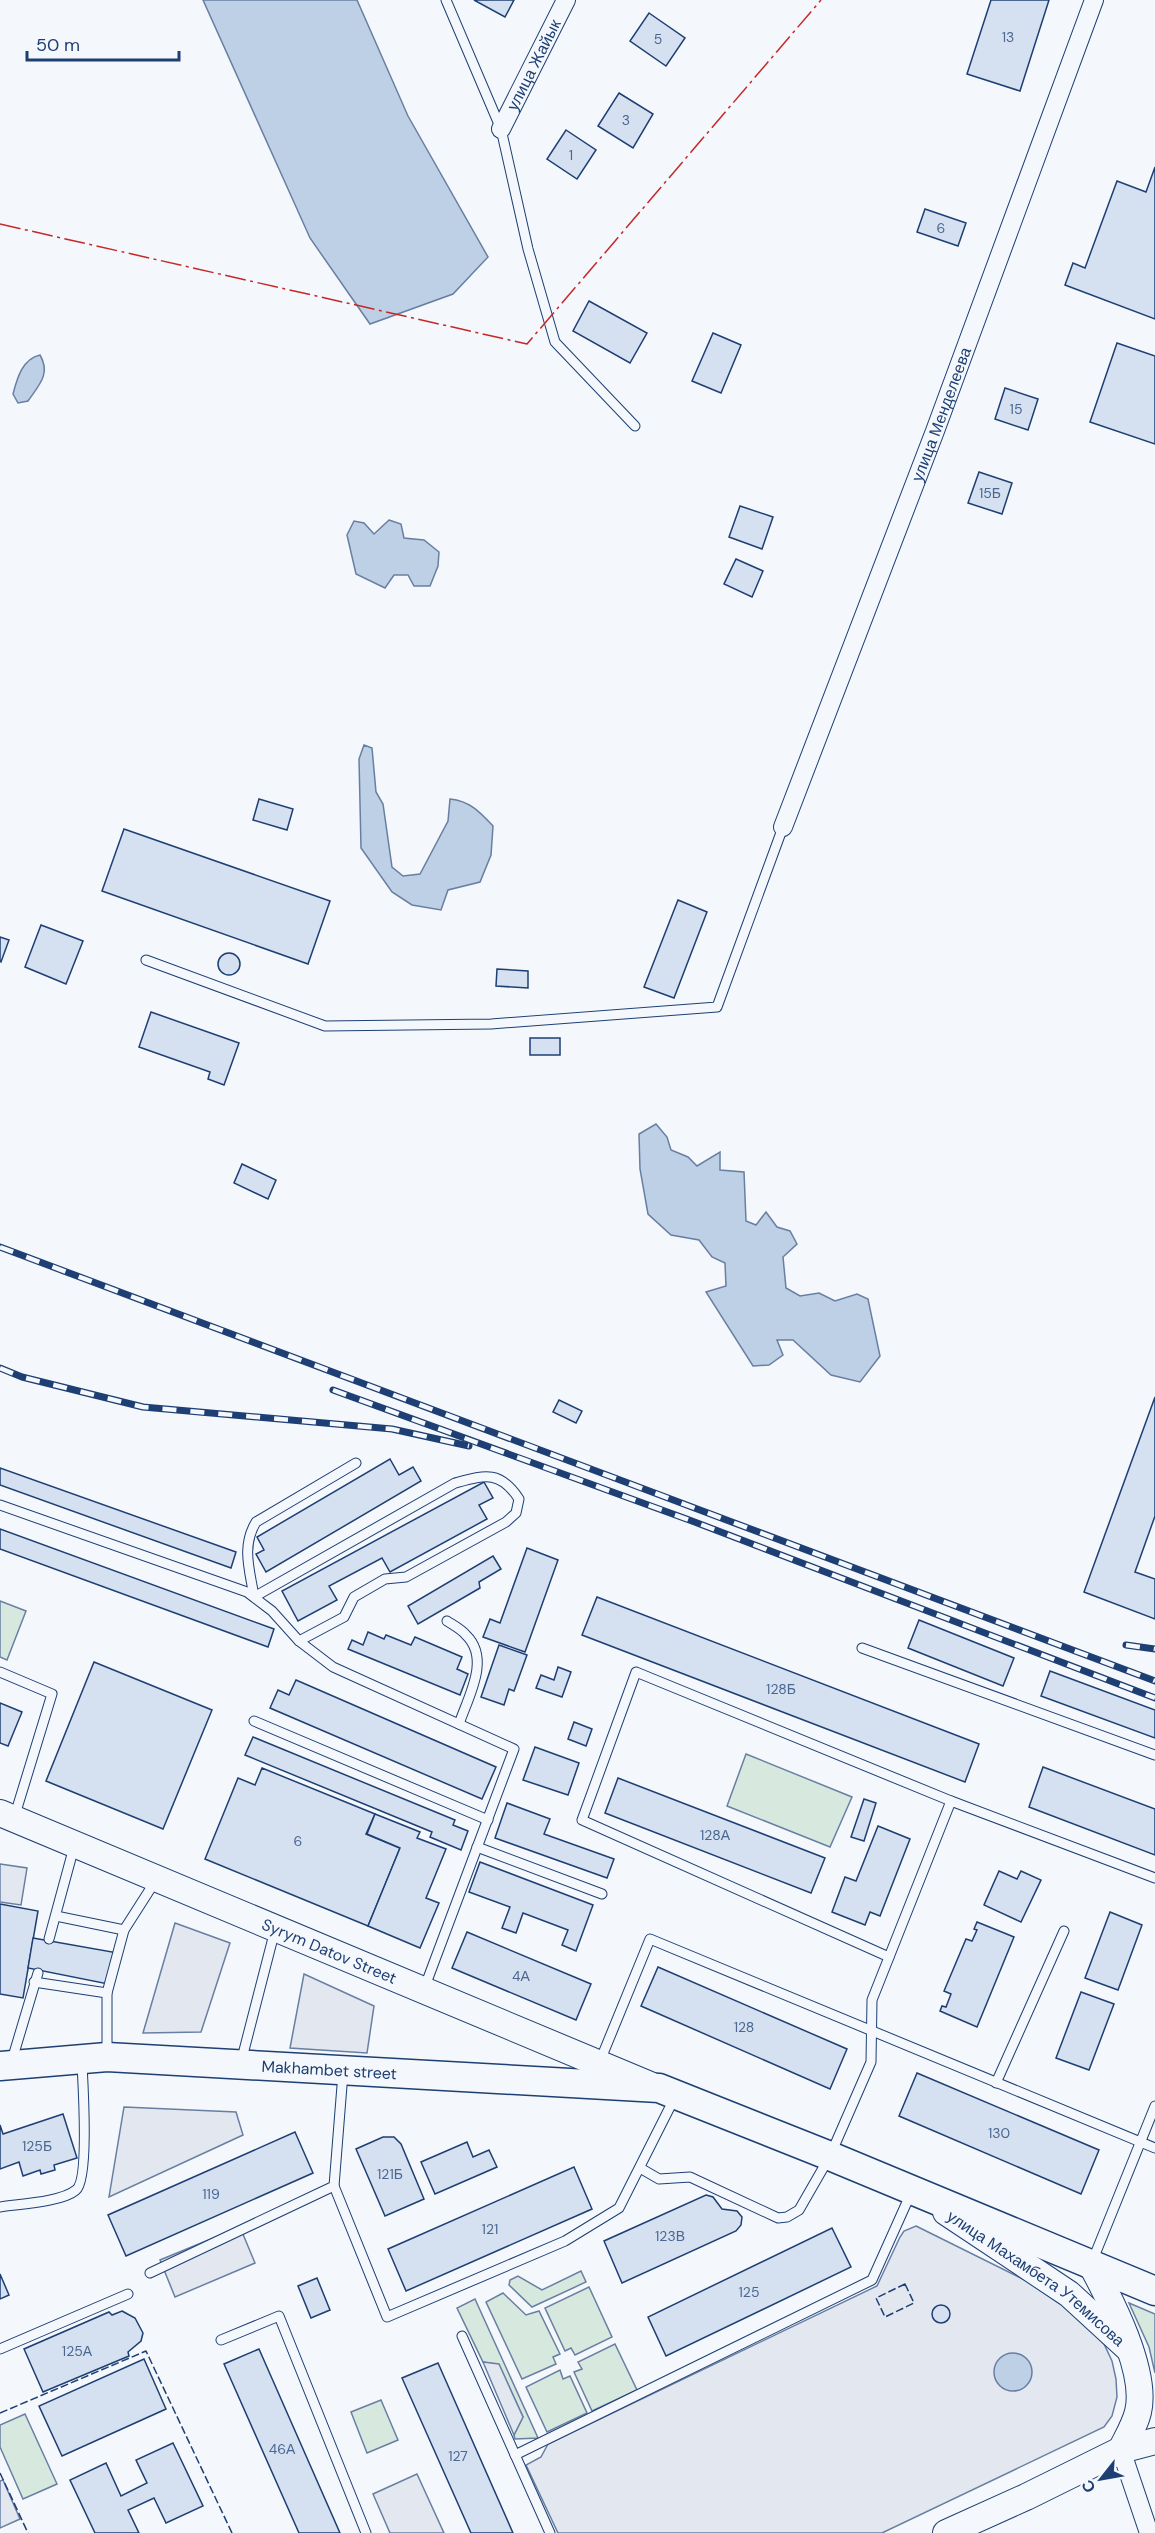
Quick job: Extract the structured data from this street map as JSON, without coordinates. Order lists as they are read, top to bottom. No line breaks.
{"streets":{"main road":["Syrym Datov Street","Makhambet street","улица Махамбета Утемисова"],"street":["улица Жайык","улица Менделеева"]},"crossings":[["Syrym Datov Street","Makhambet street"],["Syrym Datov Street","улица Махамбета Утемисова"],["Makhambet street","улица Махамбета Утемисова"]],"house_numbers":["13","5","3","1","6","15","15Б","128Б","128А","6","4А","128","130","125Б","121Б","119","121","123В","125","125А","46А","127"],"scale_bar":"50 m","north":"bottom left"}
